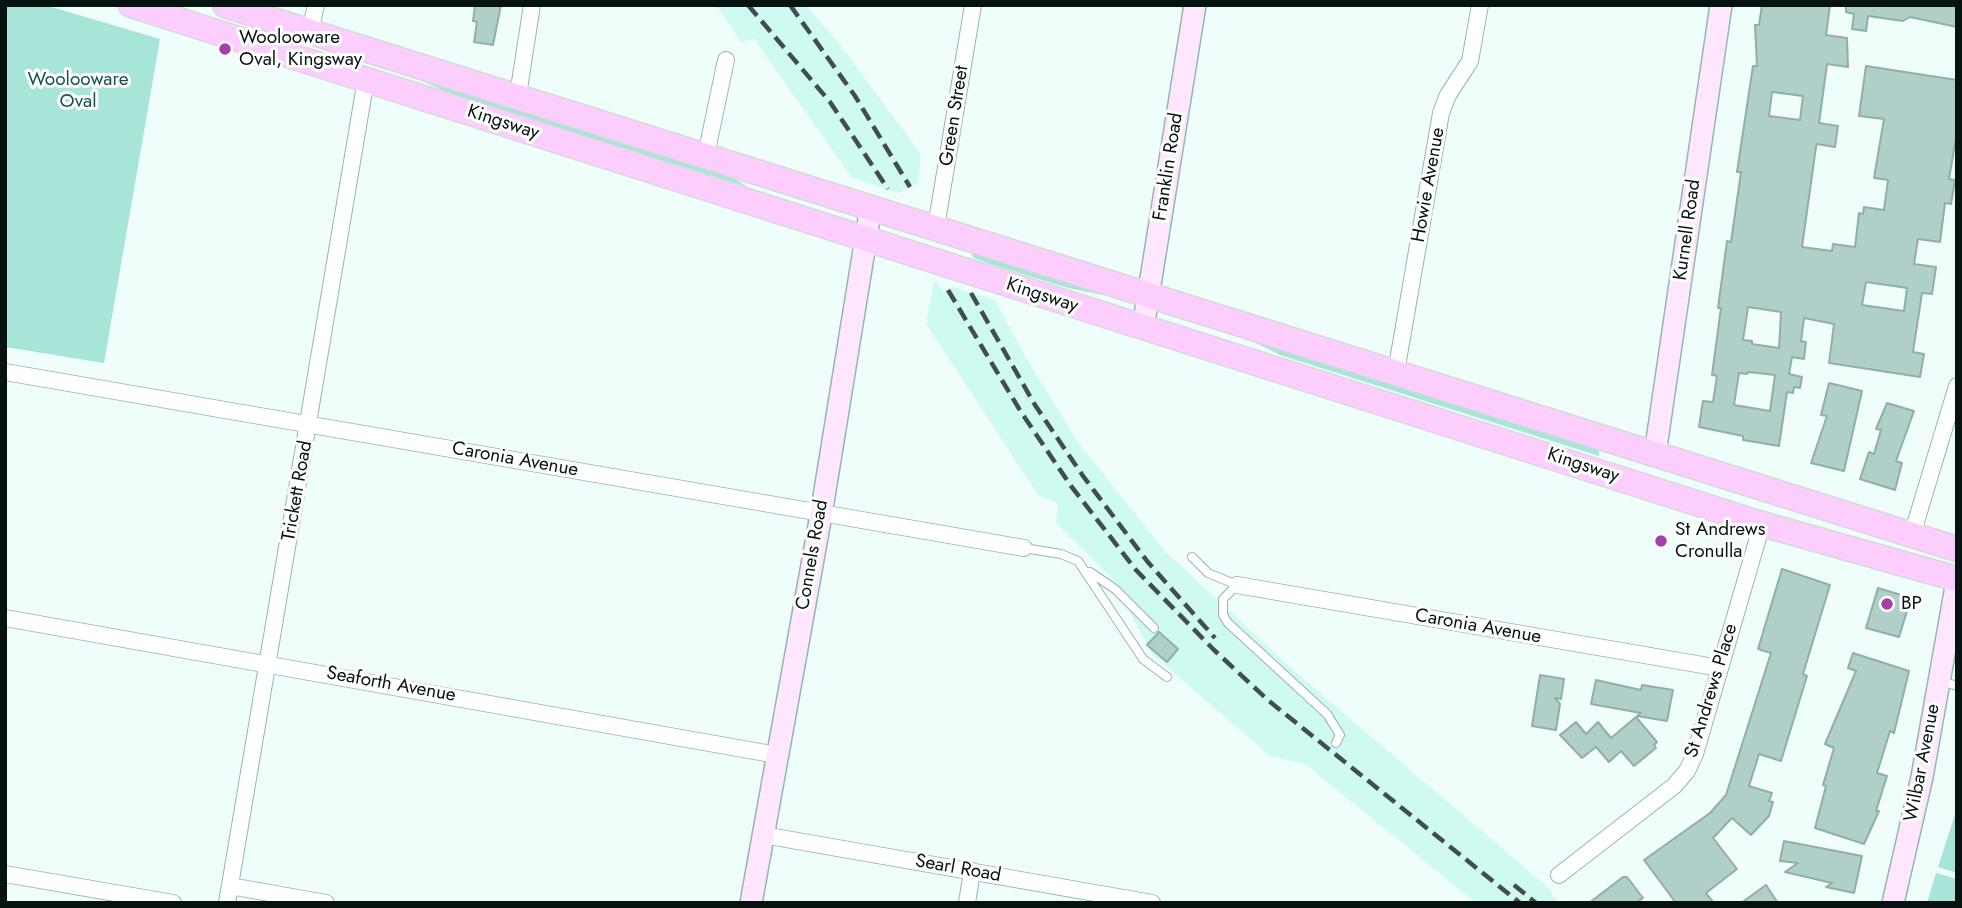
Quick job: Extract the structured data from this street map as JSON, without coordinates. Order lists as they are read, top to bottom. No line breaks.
{"streets":{"main road":["Kingsway","St Andrews Place"],"street":["Green Street","Franklin Road","Howie Avenue","Kurnell Road","Caronia Avenue","Trickett Road","Connels Road","Seaforth Avenue","Wilbar Avenue","Searl Road"]},"crossings":[["Green Street","Kingsway"],["Kingsway","Franklin Road"],["Kingsway","Howie Avenue"],["Kingsway","Kurnell Road"],["Kingsway","Trickett Road"],["Kingsway","Connels Road"],["Kingsway","St Andrews Place"],["Kingsway","Wilbar Avenue"],["Caronia Avenue","Trickett Road"],["Caronia Avenue","Connels Road"],["Caronia Avenue","St Andrews Place"],["Trickett Road","Seaforth Avenue"],["Connels Road","Seaforth Avenue"],["Connels Road","Searl Road"]],"parks":["Woolooware Oval"],"places":["Woolooware Oval, Kingsway","St Andrews Cronulla","BP"]}
